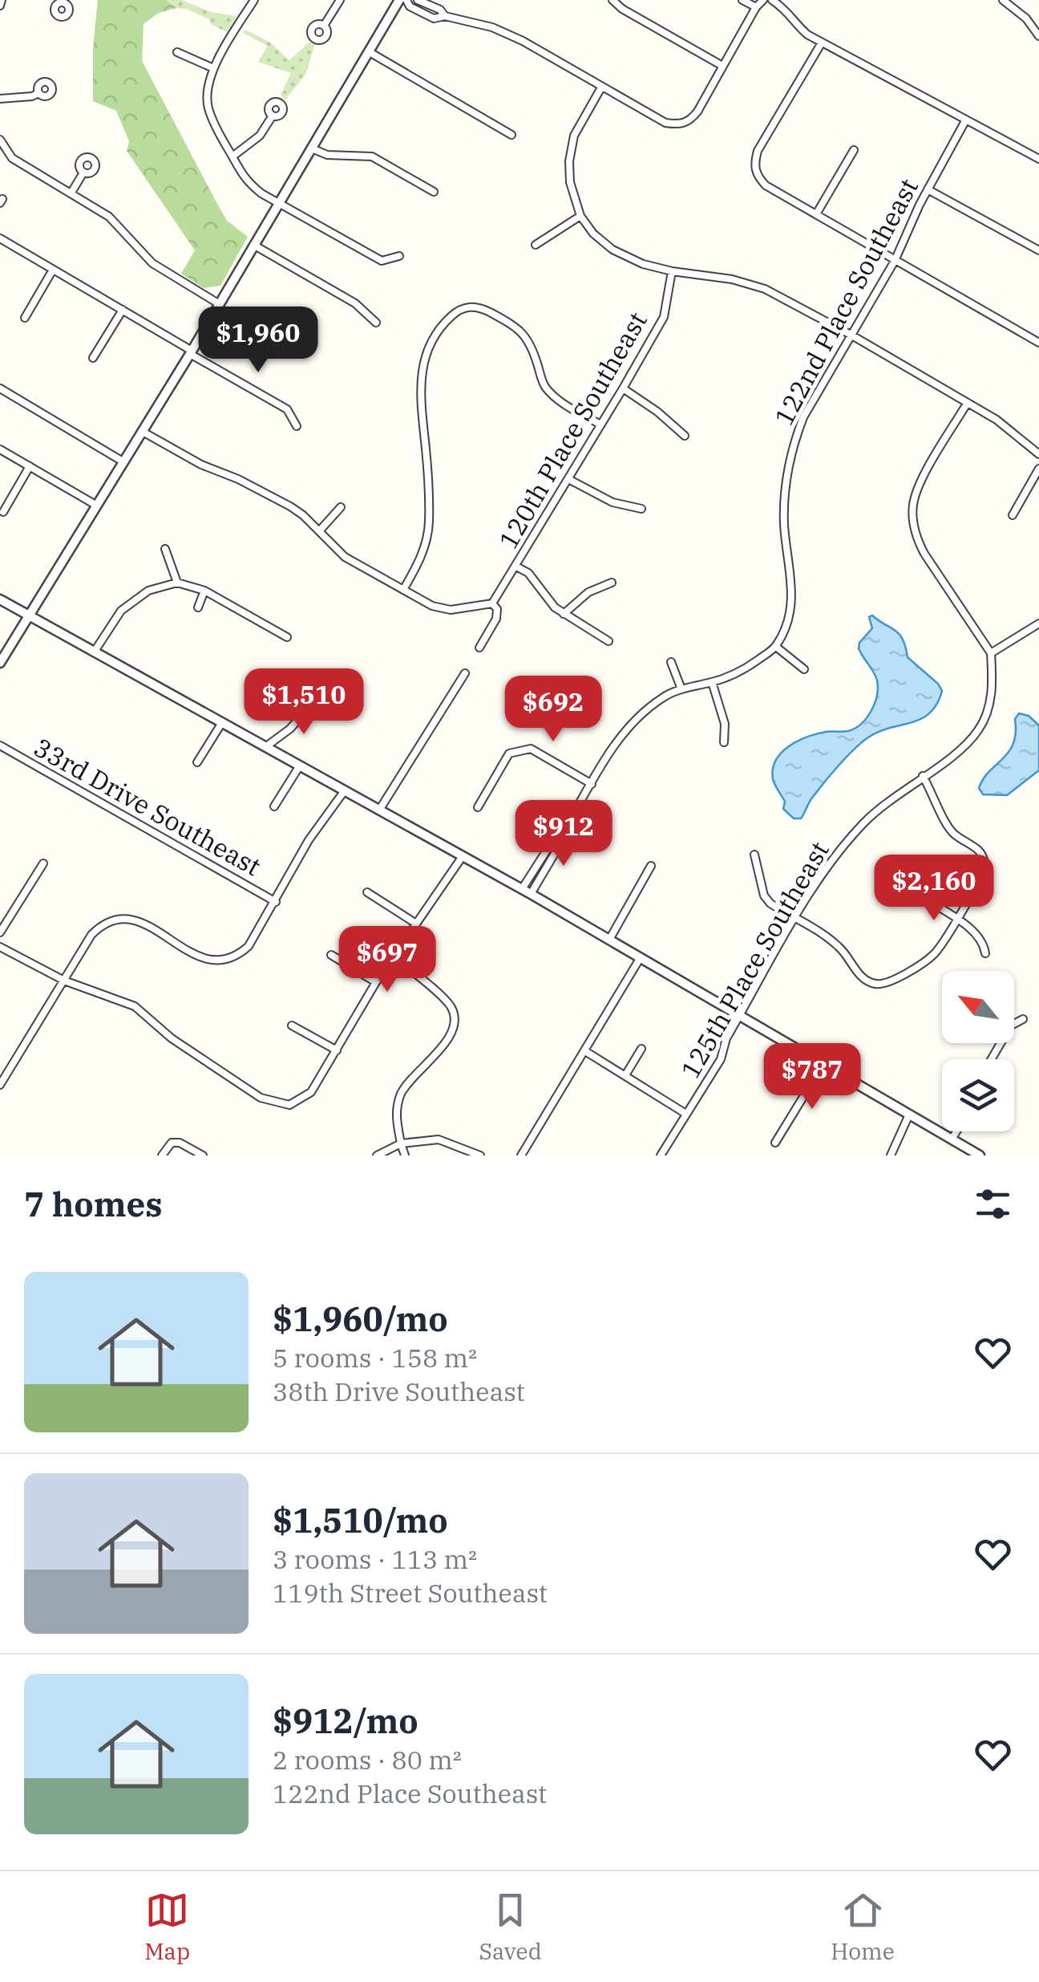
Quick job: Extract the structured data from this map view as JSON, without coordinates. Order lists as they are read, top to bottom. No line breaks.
{"streets":{"street":["122nd Place Southeast","120th Place Southeast","33rd Drive Southeast","125th Place Southeast"]},"north":"top left","page":{"price":["$1,960","$1,510","$692","$912","$2,160","$697","$787"],"heading":"7 homes","list":[{"name":"$1,960/mo","note":"5 rooms · 158 m² · 38th Drive Southeast"},{"name":"$1,510/mo","note":"3 rooms · 113 m² · 119th Street Southeast"},{"name":"$912/mo","note":"2 rooms · 80 m² · 122nd Place Southeast"}],"tabs":["Map","Saved","Home"]}}
